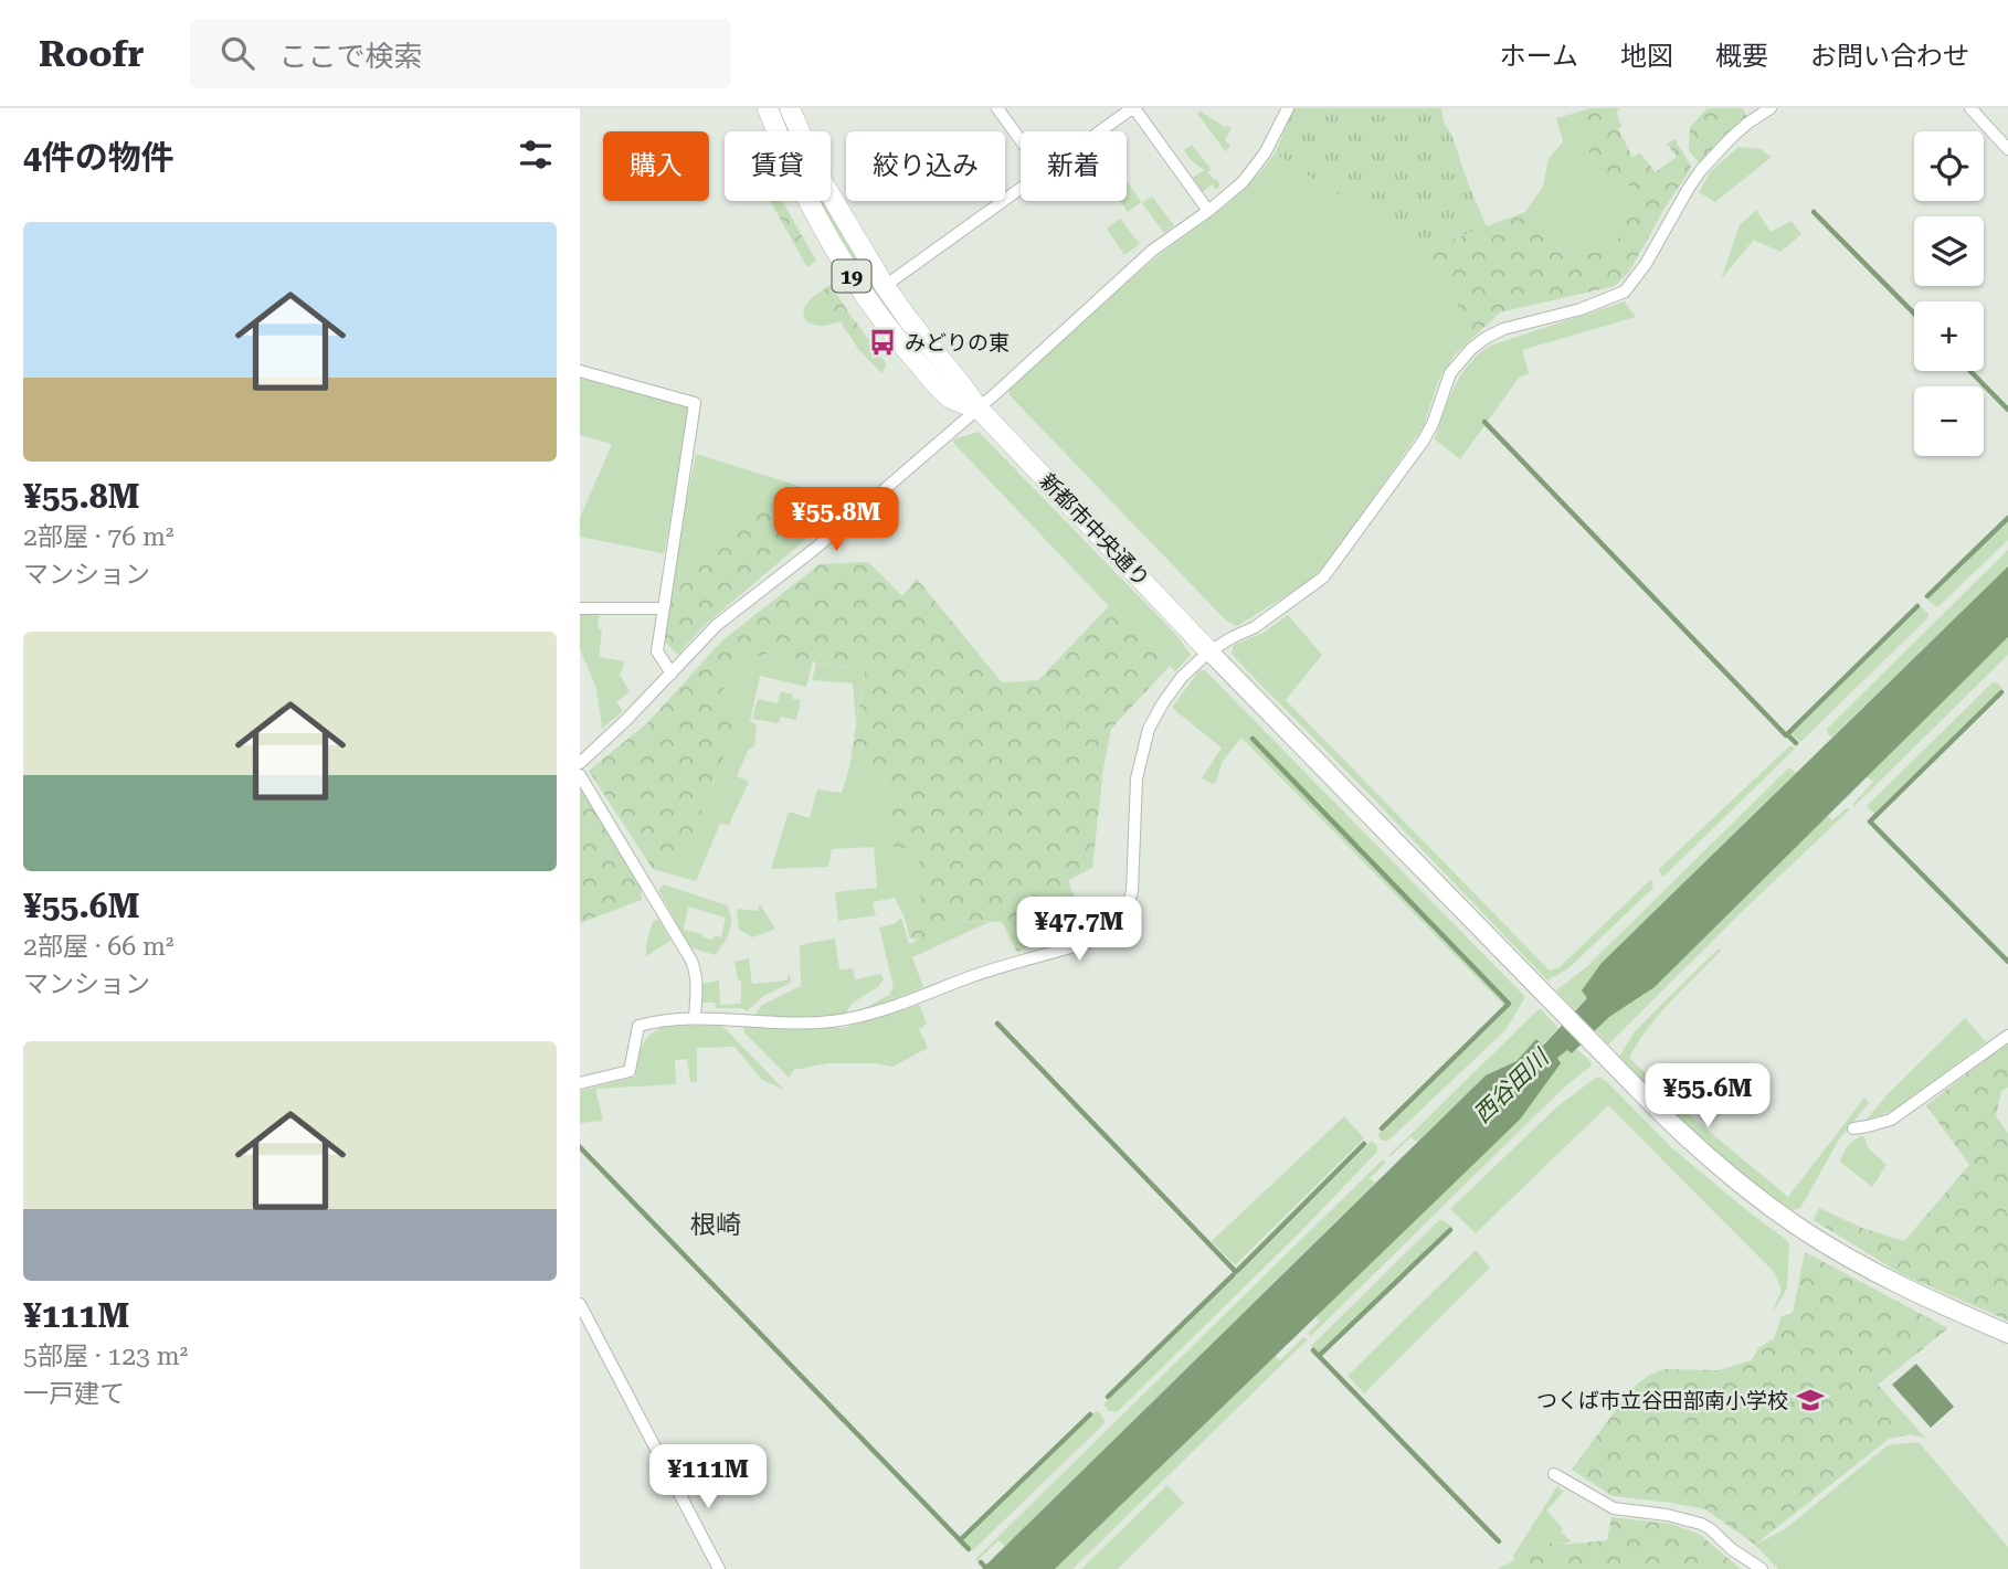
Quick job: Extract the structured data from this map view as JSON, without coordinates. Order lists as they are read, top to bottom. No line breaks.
{"streets":{"main road":["19","新都市中央通り"]},"districts":["根崎"],"water":["西谷田川"],"places":{"bus stop":["みどりの東"],"school or university":["つくば市立谷田部南小学校"]},"page":{"header":"Roofr","search":"ここで検索","nav":["ホーム","地図","概要","お問い合わせ"],"heading":"4件の物件","map_buttons":["+","−"],"chip":["購入","賃貸","絞り込み","新着"],"list":[{"name":"¥55.8M","note":"2部屋 · 76 m² · マンション"},{"name":"¥55.6M","note":"2部屋 · 66 m² · マンション"},{"name":"¥111M","note":"5部屋 · 123 m² · 一戸建て"}],"price":["¥55.8M","¥47.7M","¥55.6M","¥111M"]}}
